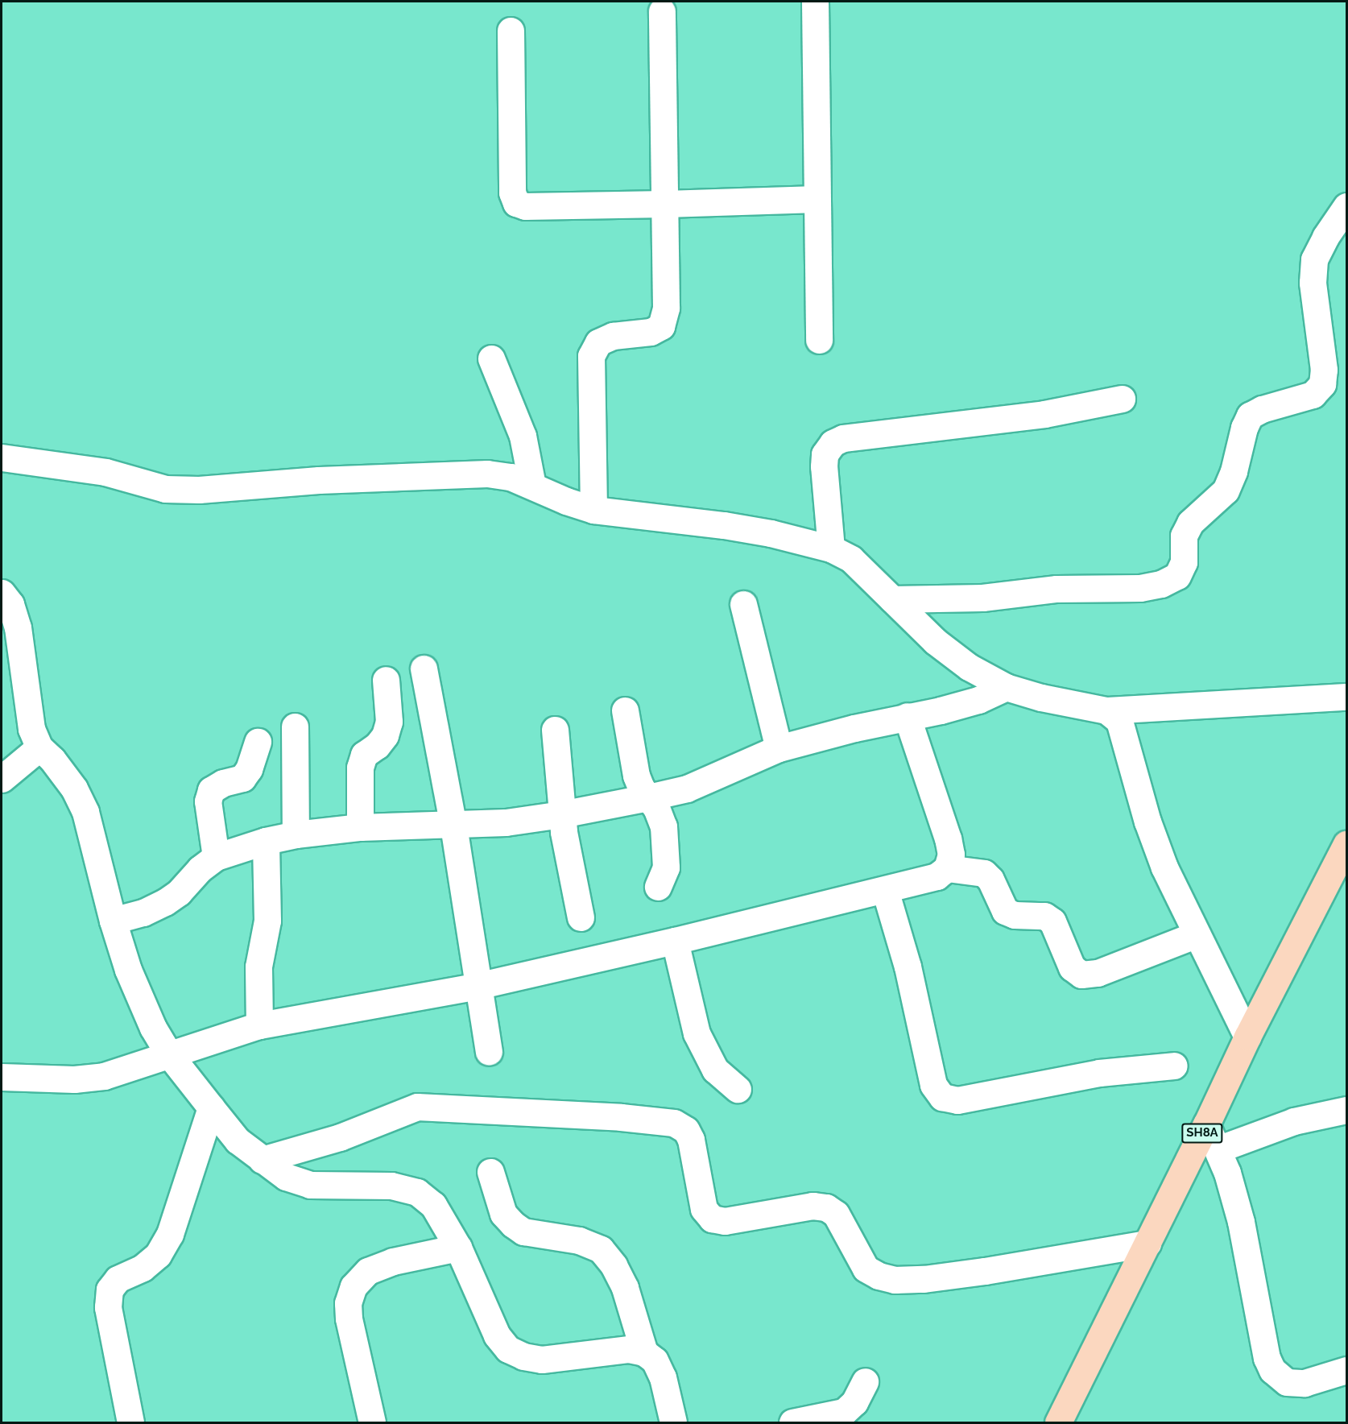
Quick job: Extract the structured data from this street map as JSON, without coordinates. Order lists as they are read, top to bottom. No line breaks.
{"streets":{"main road":["SH8A"]}}
